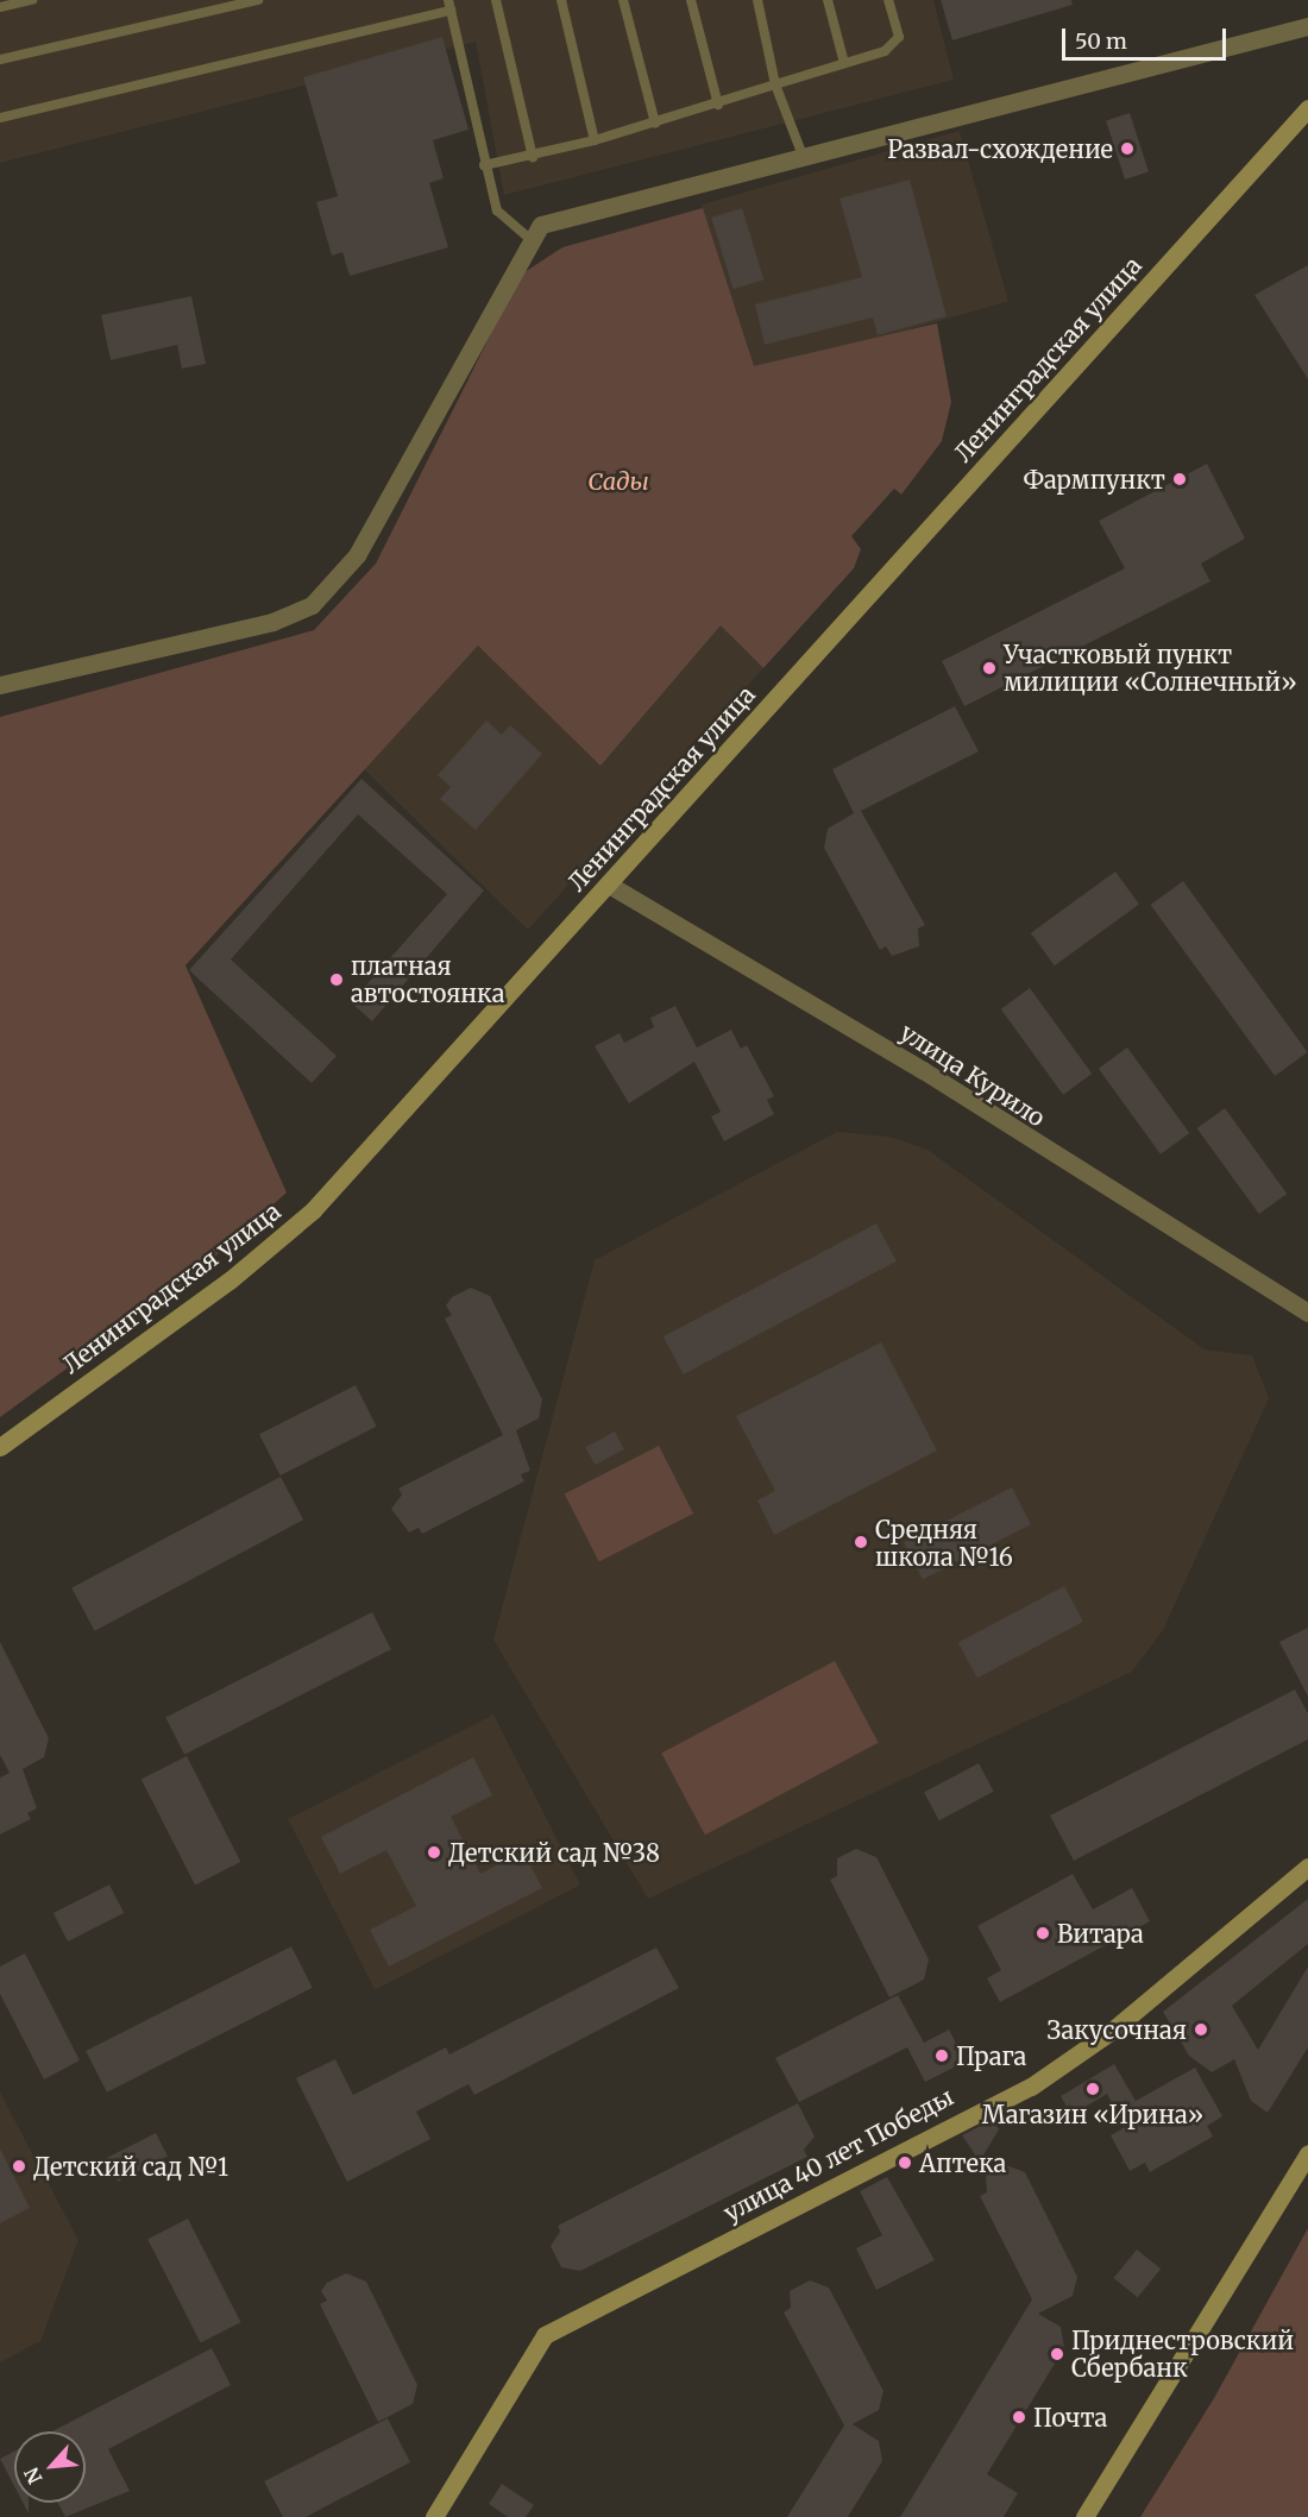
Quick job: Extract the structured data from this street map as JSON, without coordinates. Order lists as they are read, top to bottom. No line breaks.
{"streets":{"street":["Ленинградская улица","улица Курило","улица 40 лет Победы"]},"crossings":[["Ленинградская улица","улица Курило"]],"parks":["Сады"],"places":["Развал-схождение","Фармпункт","Участковый пункт милиции «Солнечный»","платная автостоянка","Средняя школа №16","Детский сад №38","Витара","Закусочная","Прага","Магазин «Ирина»","Аптека","Детский сад №1","Приднестровский Сбербанк","Почта"],"scale_bar":"50 m","north":"bottom left"}
